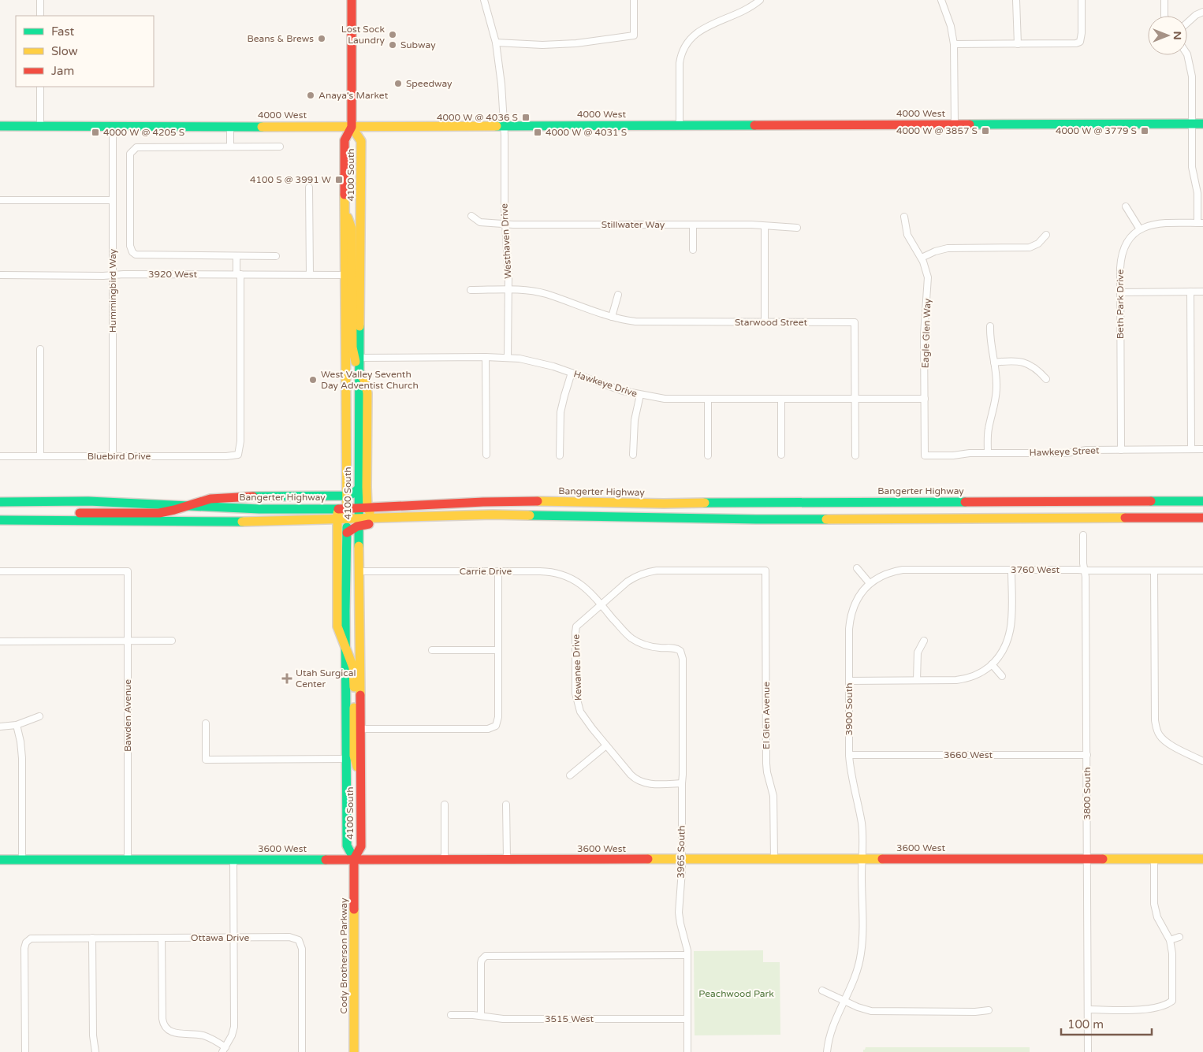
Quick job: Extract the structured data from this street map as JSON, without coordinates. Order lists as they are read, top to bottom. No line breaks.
{"streets":{"main road":["4000 West","4100 South","Bangerter Highway","3600 West","Cody Brotherson Parkway"],"street":["Stillwater Way","Westhaven Drive","3920 West","Hummingbird Way","Beth Park Drive","Starwood Street","Eagle Glen Way","Hawkeye Drive","Hawkeye Street","Bluebird Drive","3760 West","Carrie Drive","Kewanee Drive","3900 South","Bawden Avenue","El Glen Avenue","3660 West","3800 South","3965 South","Ottawa Drive","3515 West"]},"crossings":[["4000 West","4100 South"],["4000 West","Westhaven Drive"],["4000 West","Hummingbird Way"],["4100 South","3920 West"],["4100 South","Hawkeye Drive"],["4100 South","Bangerter Highway"],["4100 South","Carrie Drive"],["4100 South","3600 West"],["4100 South","Cody Brotherson Parkway"],["Stillwater Way","Westhaven Drive"],["Westhaven Drive","Starwood Street"],["Westhaven Drive","Hawkeye Drive"],["3920 West","Hummingbird Way"],["3920 West","Bluebird Drive"],["Hummingbird Way","Bluebird Drive"],["Beth Park Drive","Hawkeye Street"],["Starwood Street","Hawkeye Drive"],["Eagle Glen Way","Hawkeye Drive"],["Eagle Glen Way","Hawkeye Street"],["3760 West","3900 South"],["3760 West","3800 South"],["Carrie Drive","Kewanee Drive"],["Carrie Drive","3965 South"],["Kewanee Drive","El Glen Avenue"],["Kewanee Drive","3965 South"],["3900 South","3660 West"],["3900 South","3600 West"],["Bawden Avenue","3600 West"],["El Glen Avenue","3600 West"],["3660 West","3800 South"],["3800 South","3600 West"],["3600 West","3965 South"],["3600 West","Cody Brotherson Parkway"],["3965 South","3515 West"]],"parks":["Peachwood Park"],"places":{"other":["Lost Sock Laundry","Beans & Brews","Subway","Speedway","Anaya's Market","West Valley Seventh Day Adventist Church"],"transit":["4000 W @ 4036 S","4000 W @ 3857 S","4000 W @ 3779 S","4000 W @ 4205 S","4000 W @ 4031 S","4100 S @ 3991 W"],"health":["Utah Surgical Center"]},"legend":["Fast","Slow","Jam"],"scale_bar":"100 m","north":"right"}
